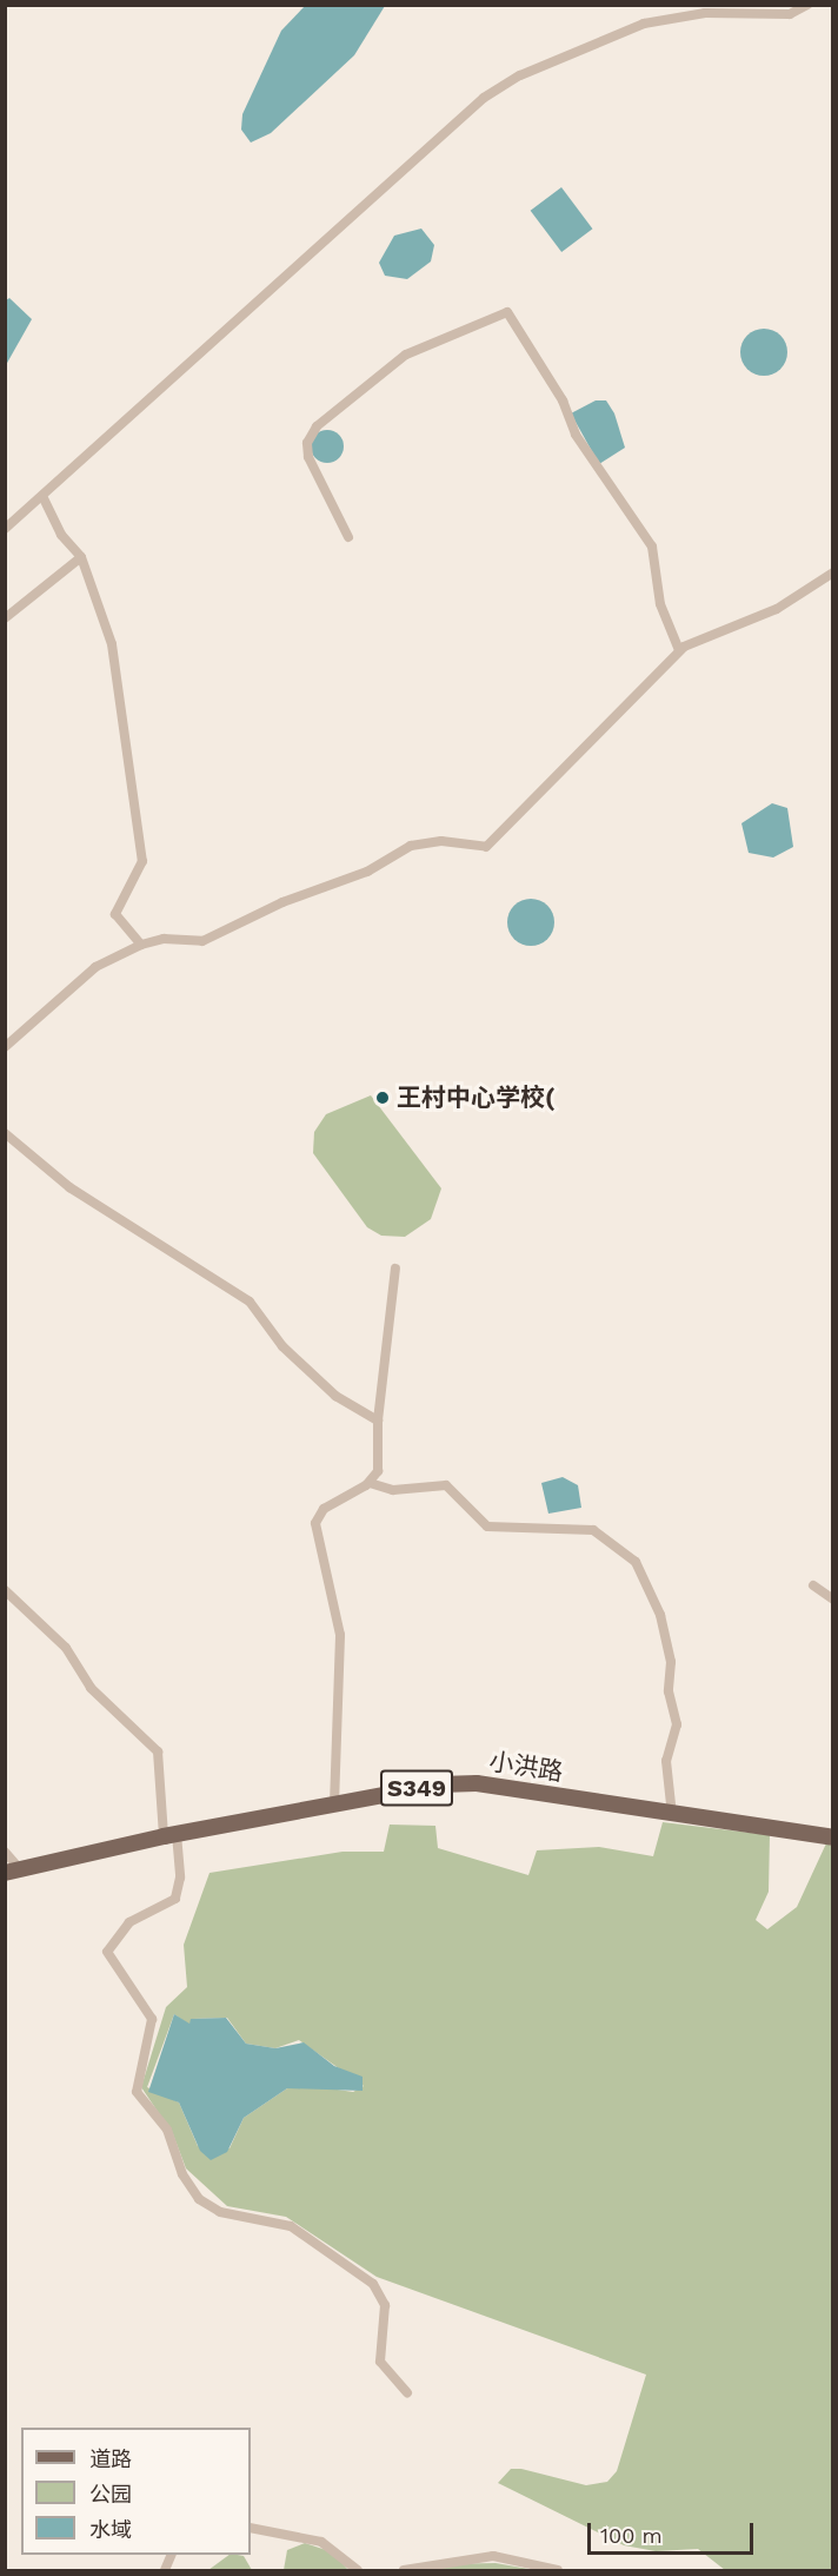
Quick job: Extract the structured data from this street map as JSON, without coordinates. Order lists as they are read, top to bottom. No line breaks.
{"streets":{"main road":["小洪路","S349"]},"places":["王村中心学校("],"legend":["道路","公园","水域"],"scale_bar":"100 m"}
